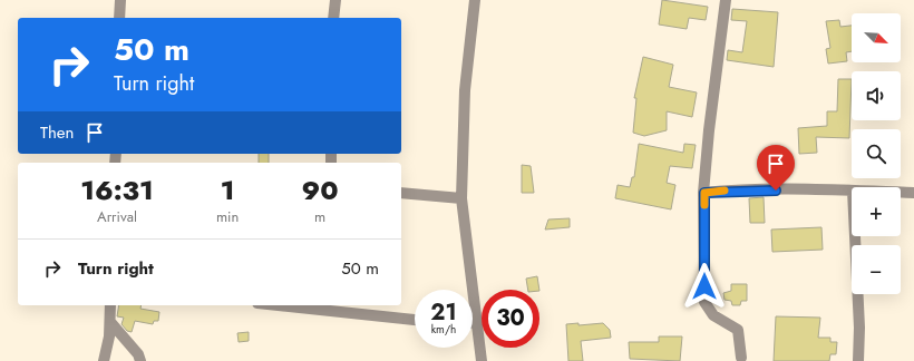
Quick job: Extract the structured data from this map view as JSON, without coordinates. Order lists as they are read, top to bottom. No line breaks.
{"north":"bottom right","page":{"map_buttons":["+","−"],"turn":["50 m","Turn right"],"then":"Then","eta":["16:31","Arrival","1","min","90","m"],"list":[{"name":"Turn right","value":"50 m"}],"speed":"21 km/h","limit":"30"}}
